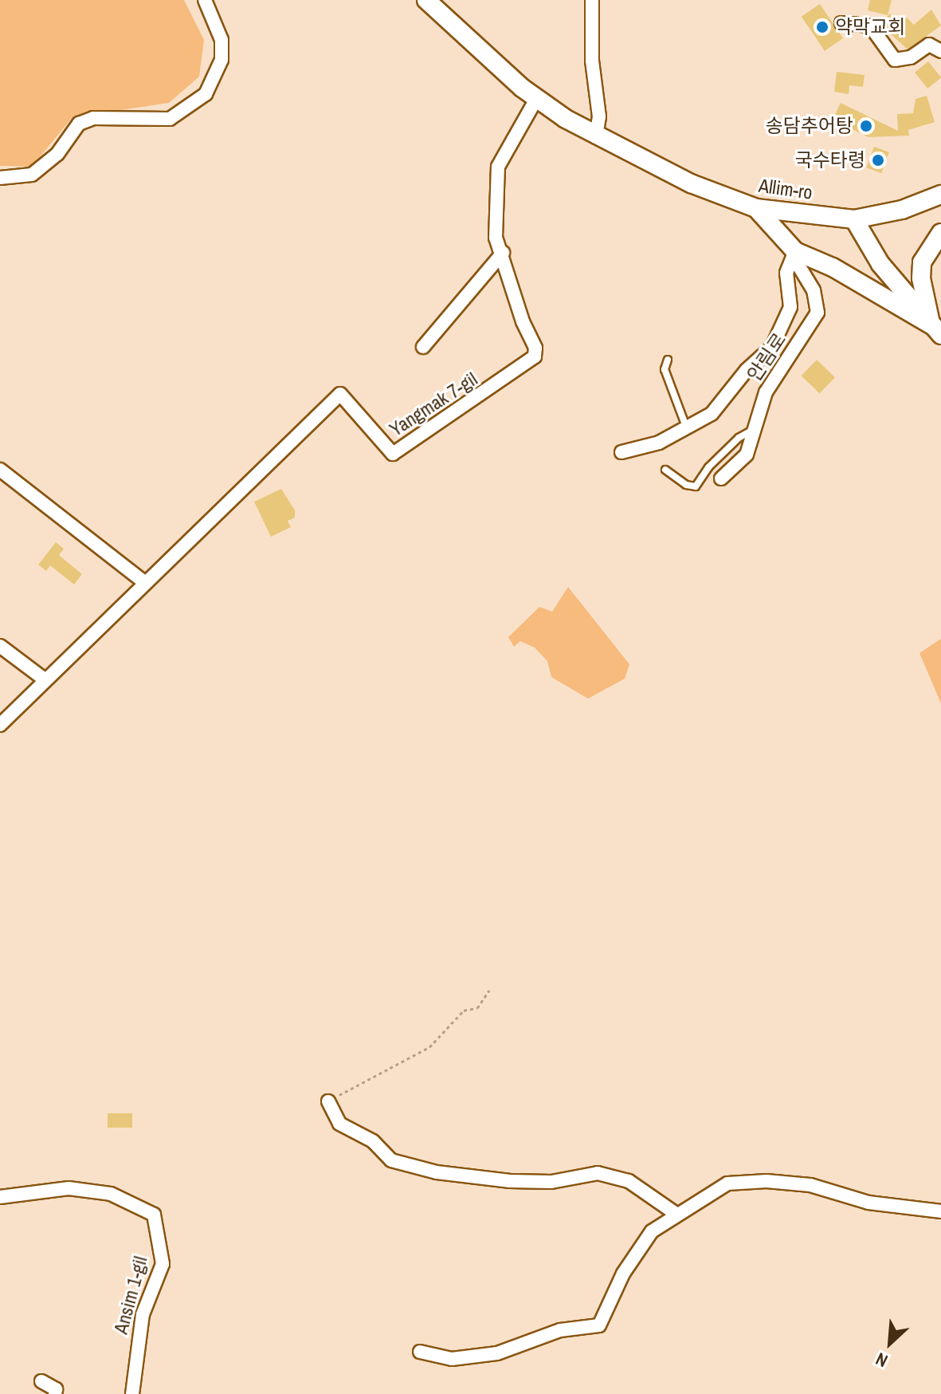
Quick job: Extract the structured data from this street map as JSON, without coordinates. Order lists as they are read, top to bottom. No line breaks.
{"streets":{"street":["Allim-ro","안림로","Yangmak 7-gil","Ansim 1-gil"]},"crossings":[["Allim-ro","Yangmak 7-gil"]],"places":["약막교회","송담추어탕","국수타령"],"north":"bottom left"}
